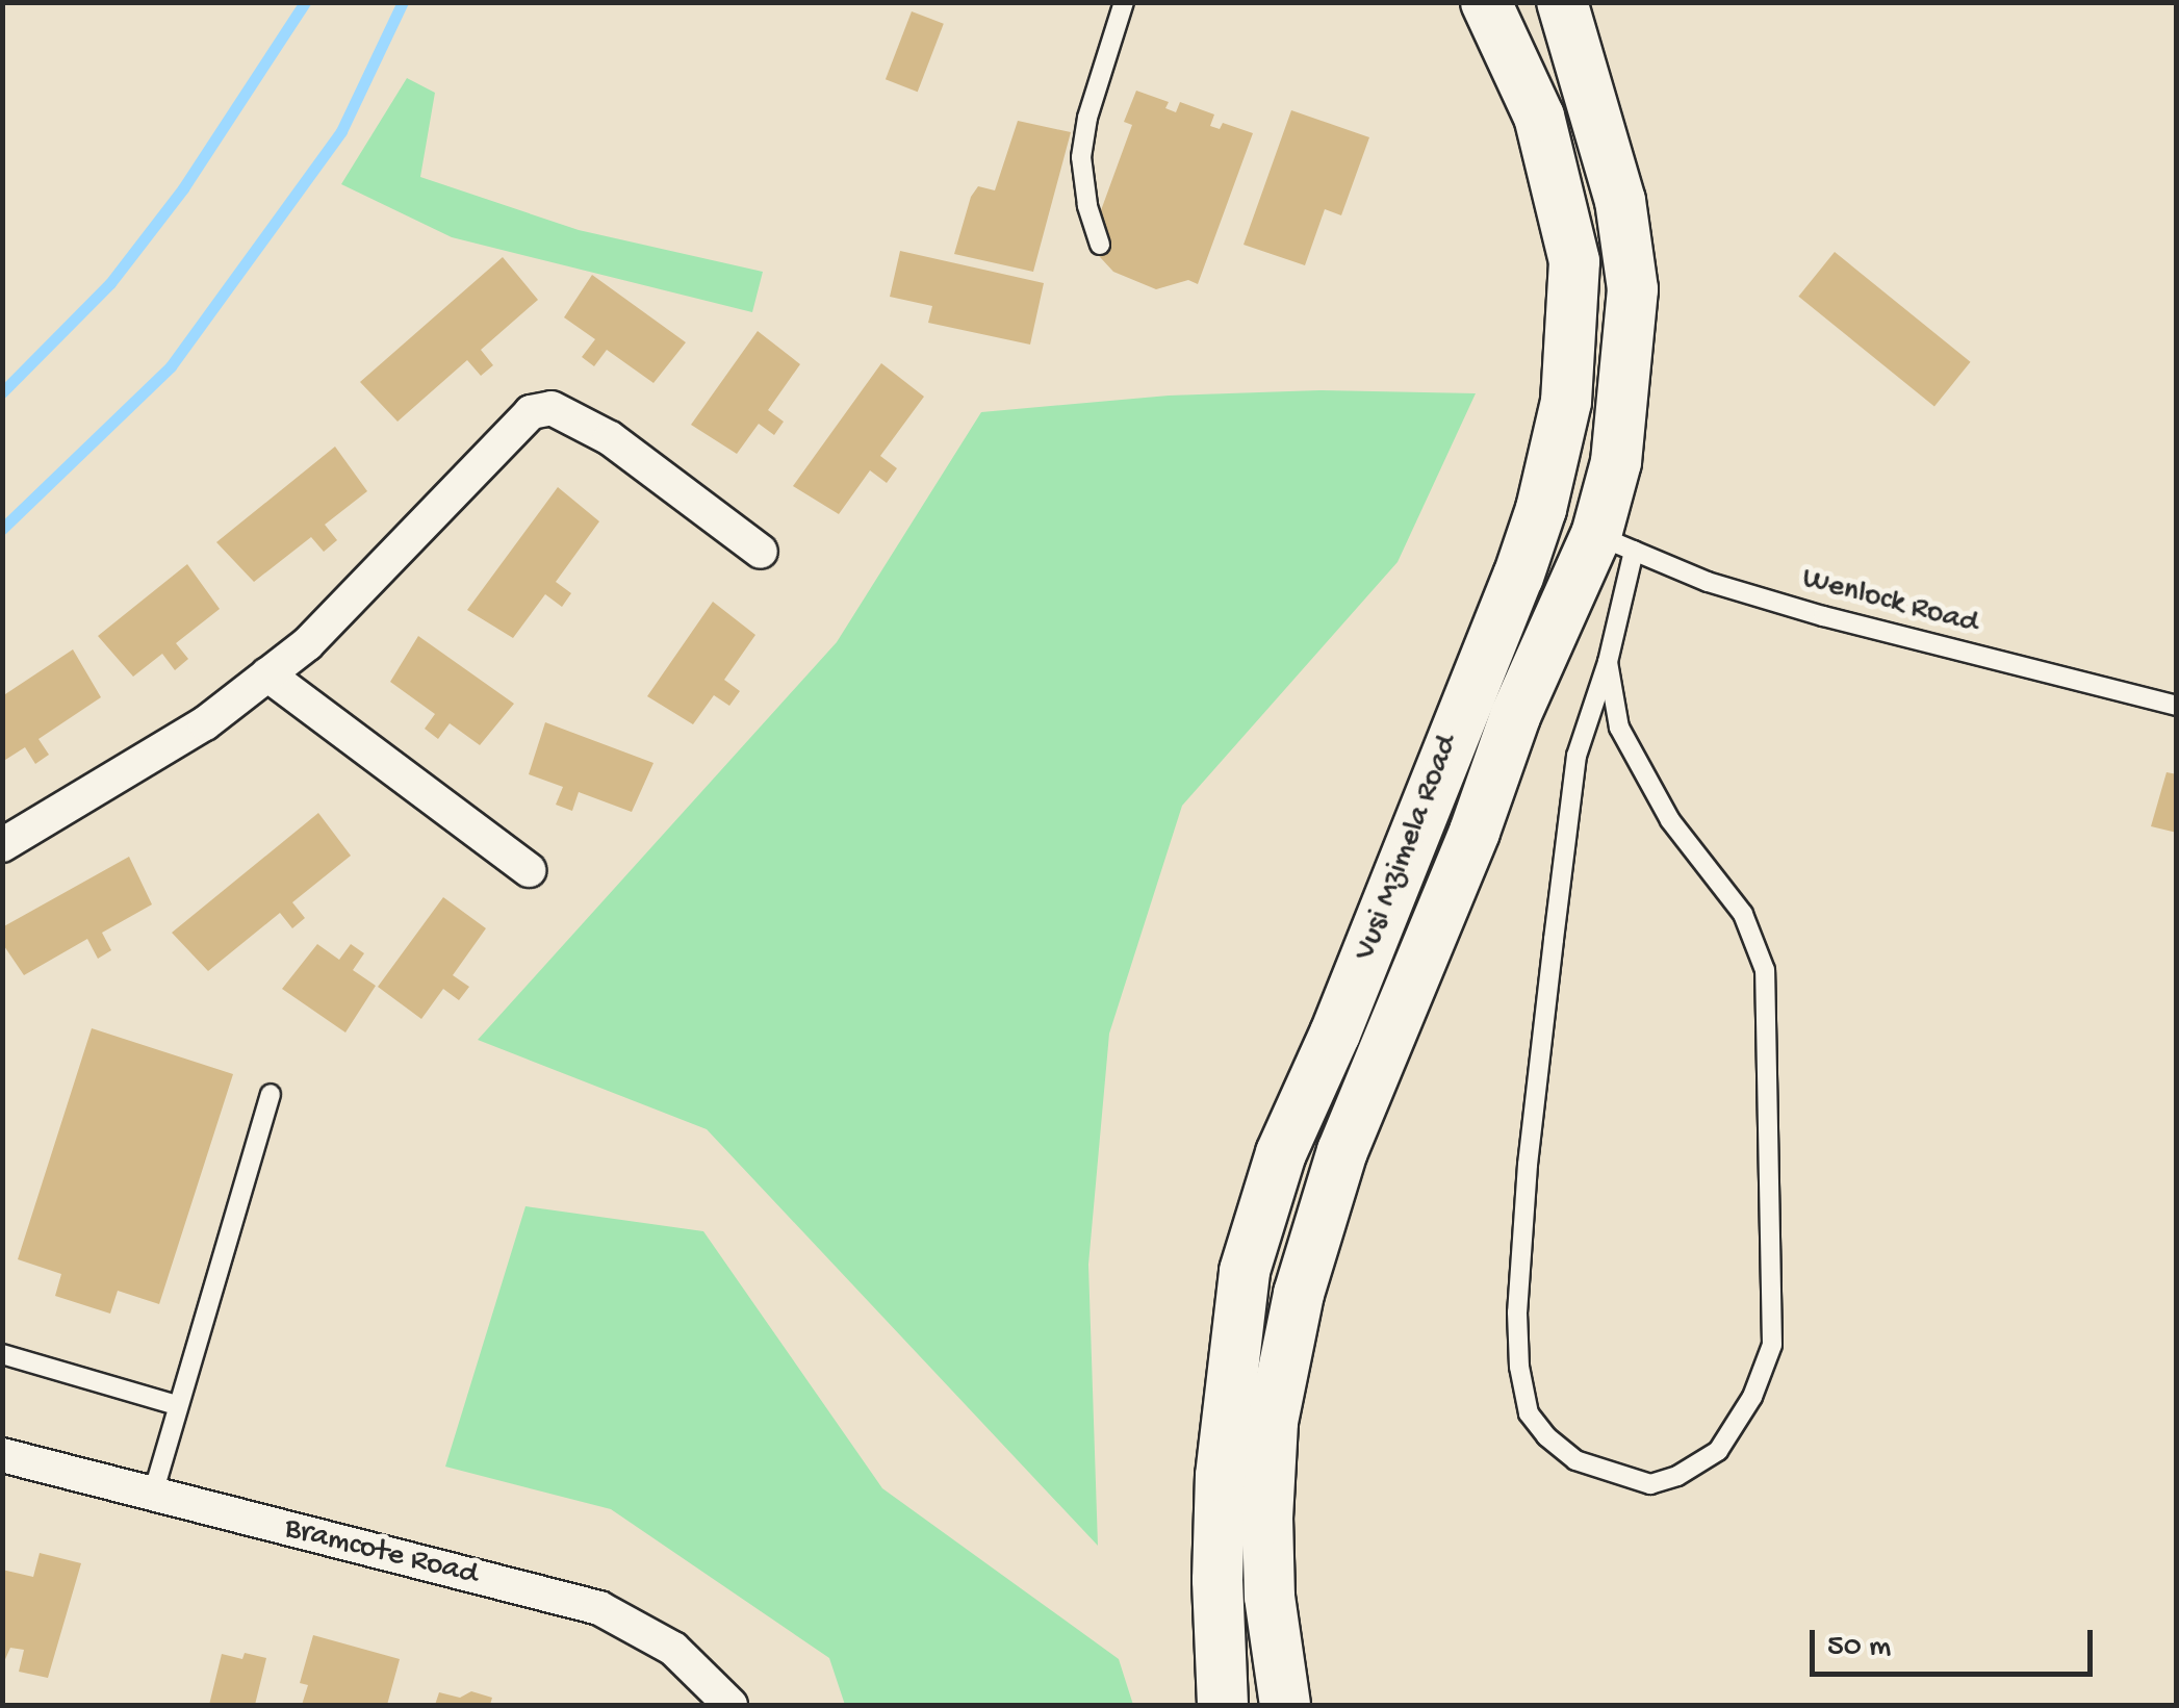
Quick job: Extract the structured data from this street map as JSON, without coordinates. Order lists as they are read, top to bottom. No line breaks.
{"streets":{"main road":["Vusi Mzimela Road"],"street":["Bramcote Road"],"lane":["Wenlock Road"]},"crossings":[["Wenlock Road","Vusi Mzimela Road"]],"scale_bar":"50 m"}
